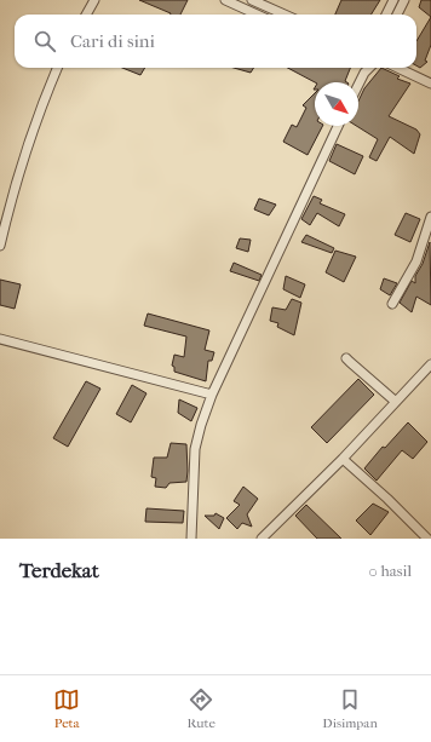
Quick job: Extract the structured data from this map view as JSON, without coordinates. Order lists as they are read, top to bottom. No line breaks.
{"north":"bottom right","page":{"search":"Cari di sini","heading":["Terdekat","0 hasil"],"nav":["Peta","Rute","Disimpan"]}}
